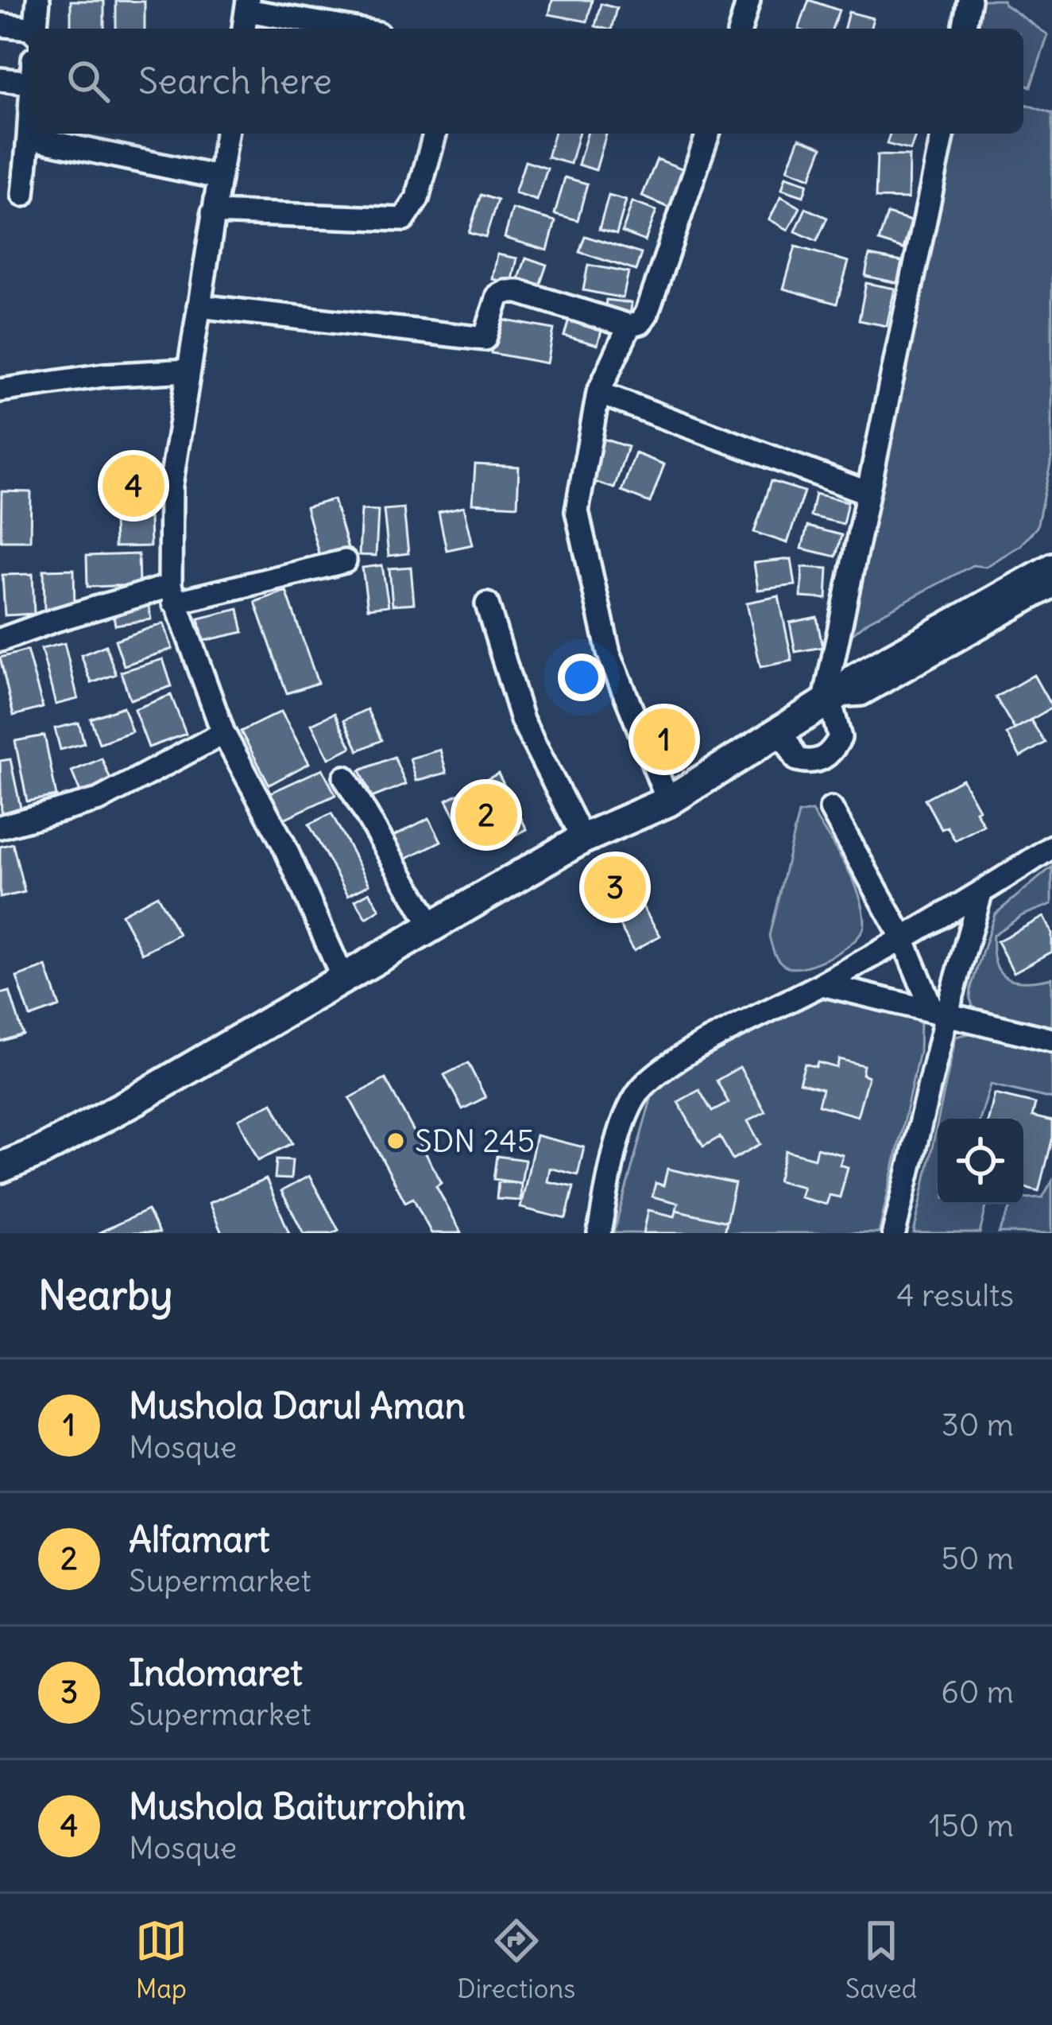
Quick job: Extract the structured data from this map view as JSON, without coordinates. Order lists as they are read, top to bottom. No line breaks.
{"places":["SDN 245"],"page":{"search":"Search here","pins":["4","1","2","3"],"heading":["Nearby","4 results"],"list":[{"mark":"1","name":"Mushola Darul Aman","note":"Mosque","value":"30 m"},{"mark":"2","name":"Alfamart","note":"Supermarket","value":"50 m"},{"mark":"3","name":"Indomaret","note":"Supermarket","value":"60 m"},{"mark":"4","name":"Mushola Baiturrohim","note":"Mosque","value":"150 m"}],"nav":["Map","Directions","Saved"]}}
